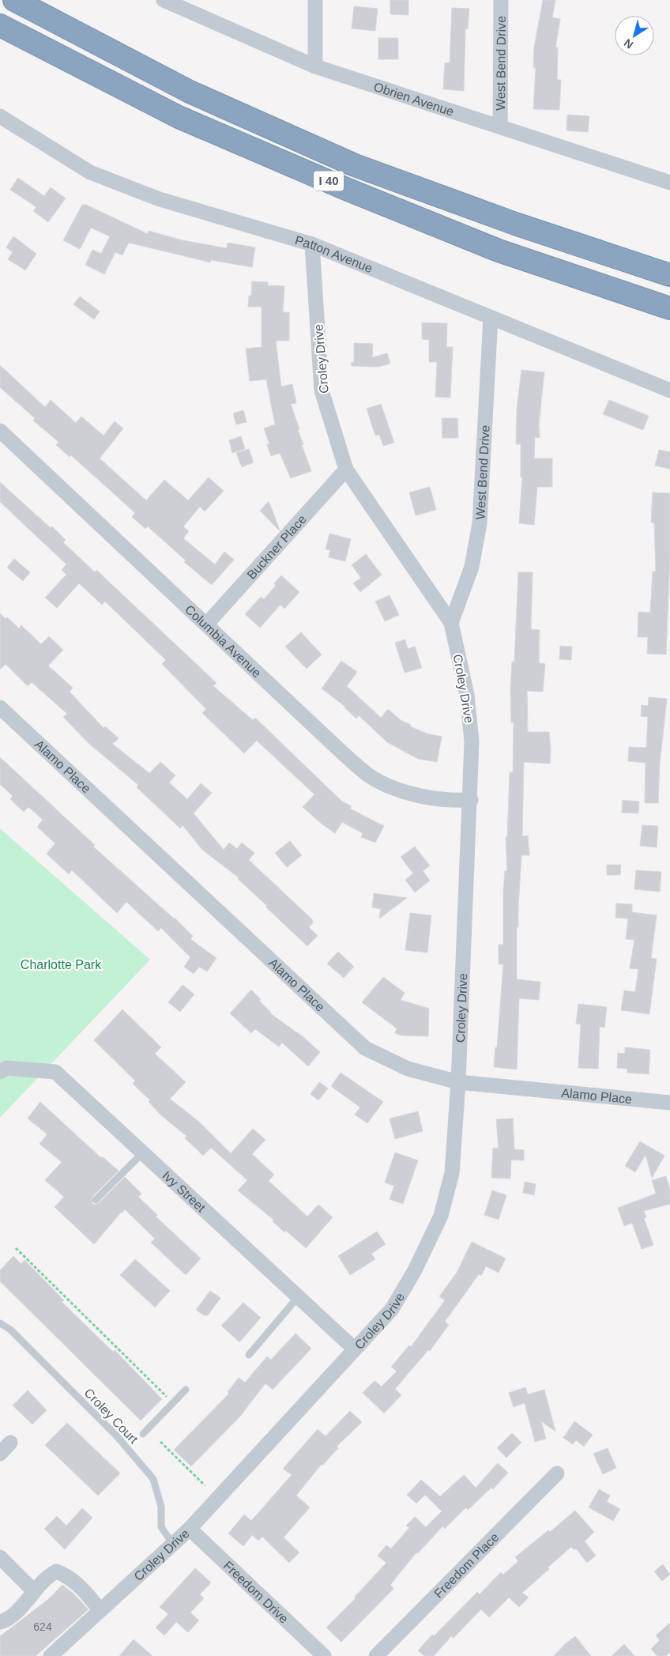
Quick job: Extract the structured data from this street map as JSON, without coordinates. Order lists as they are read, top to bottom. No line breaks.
{"streets":{"highway":["I 40"],"street":["West Bend Drive","Obrien Avenue","Patton Avenue","Croley Drive","Buckner Place","Columbia Avenue","Alamo Place","Ivy Street","Freedom Place","Freedom Drive"],"lane":["Croley Court"]},"crossings":[["West Bend Drive","Obrien Avenue"],["West Bend Drive","Patton Avenue"],["West Bend Drive","Croley Drive"],["Patton Avenue","Croley Drive"],["Croley Drive","Buckner Place"],["Croley Drive","Columbia Avenue"],["Croley Drive","Alamo Place"],["Croley Drive","Ivy Street"],["Croley Drive","Croley Court"],["Croley Drive","Freedom Drive"],["Buckner Place","Columbia Avenue"]],"parks":["Charlotte Park"],"house_numbers":["624"],"north":"bottom left"}
